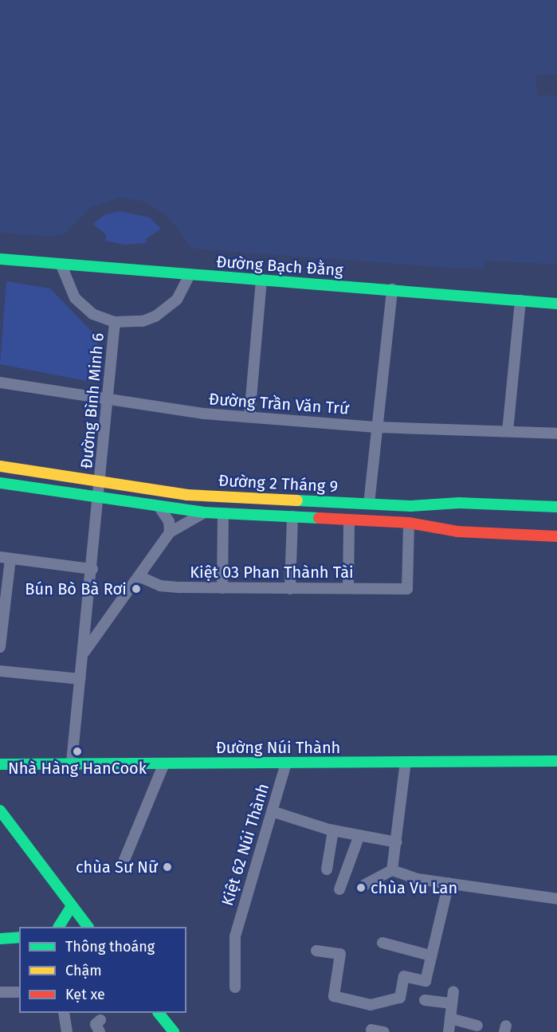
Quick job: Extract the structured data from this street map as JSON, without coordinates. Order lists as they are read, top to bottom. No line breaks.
{"streets":{"main road":["Đường Bạch Đằng","Đường 2 Tháng 9","Đường Núi Thành"],"street":["Đường Bình Minh 6","Đường Trần Văn Trứ","Kiệt 03 Phan Thành Tài","Kiệt 62 Núi Thành"]},"crossings":[["Đường Bạch Đằng","Đường Bình Minh 6"],["Đường Bình Minh 6","Đường Trần Văn Trứ"],["Đường Bình Minh 6","Đường 2 Tháng 9"],["Đường Bình Minh 6","Đường Núi Thành"],["Đường 2 Tháng 9","Kiệt 03 Phan Thành Tài"],["Đường Núi Thành","Kiệt 62 Núi Thành"]],"places":["Bún Bò Bà Rơi","Nhà Hàng HanCook","chùa Sư Nữ","chùa Vu Lan"],"legend":["Thông thoáng","Chậm","Kẹt xe"]}
